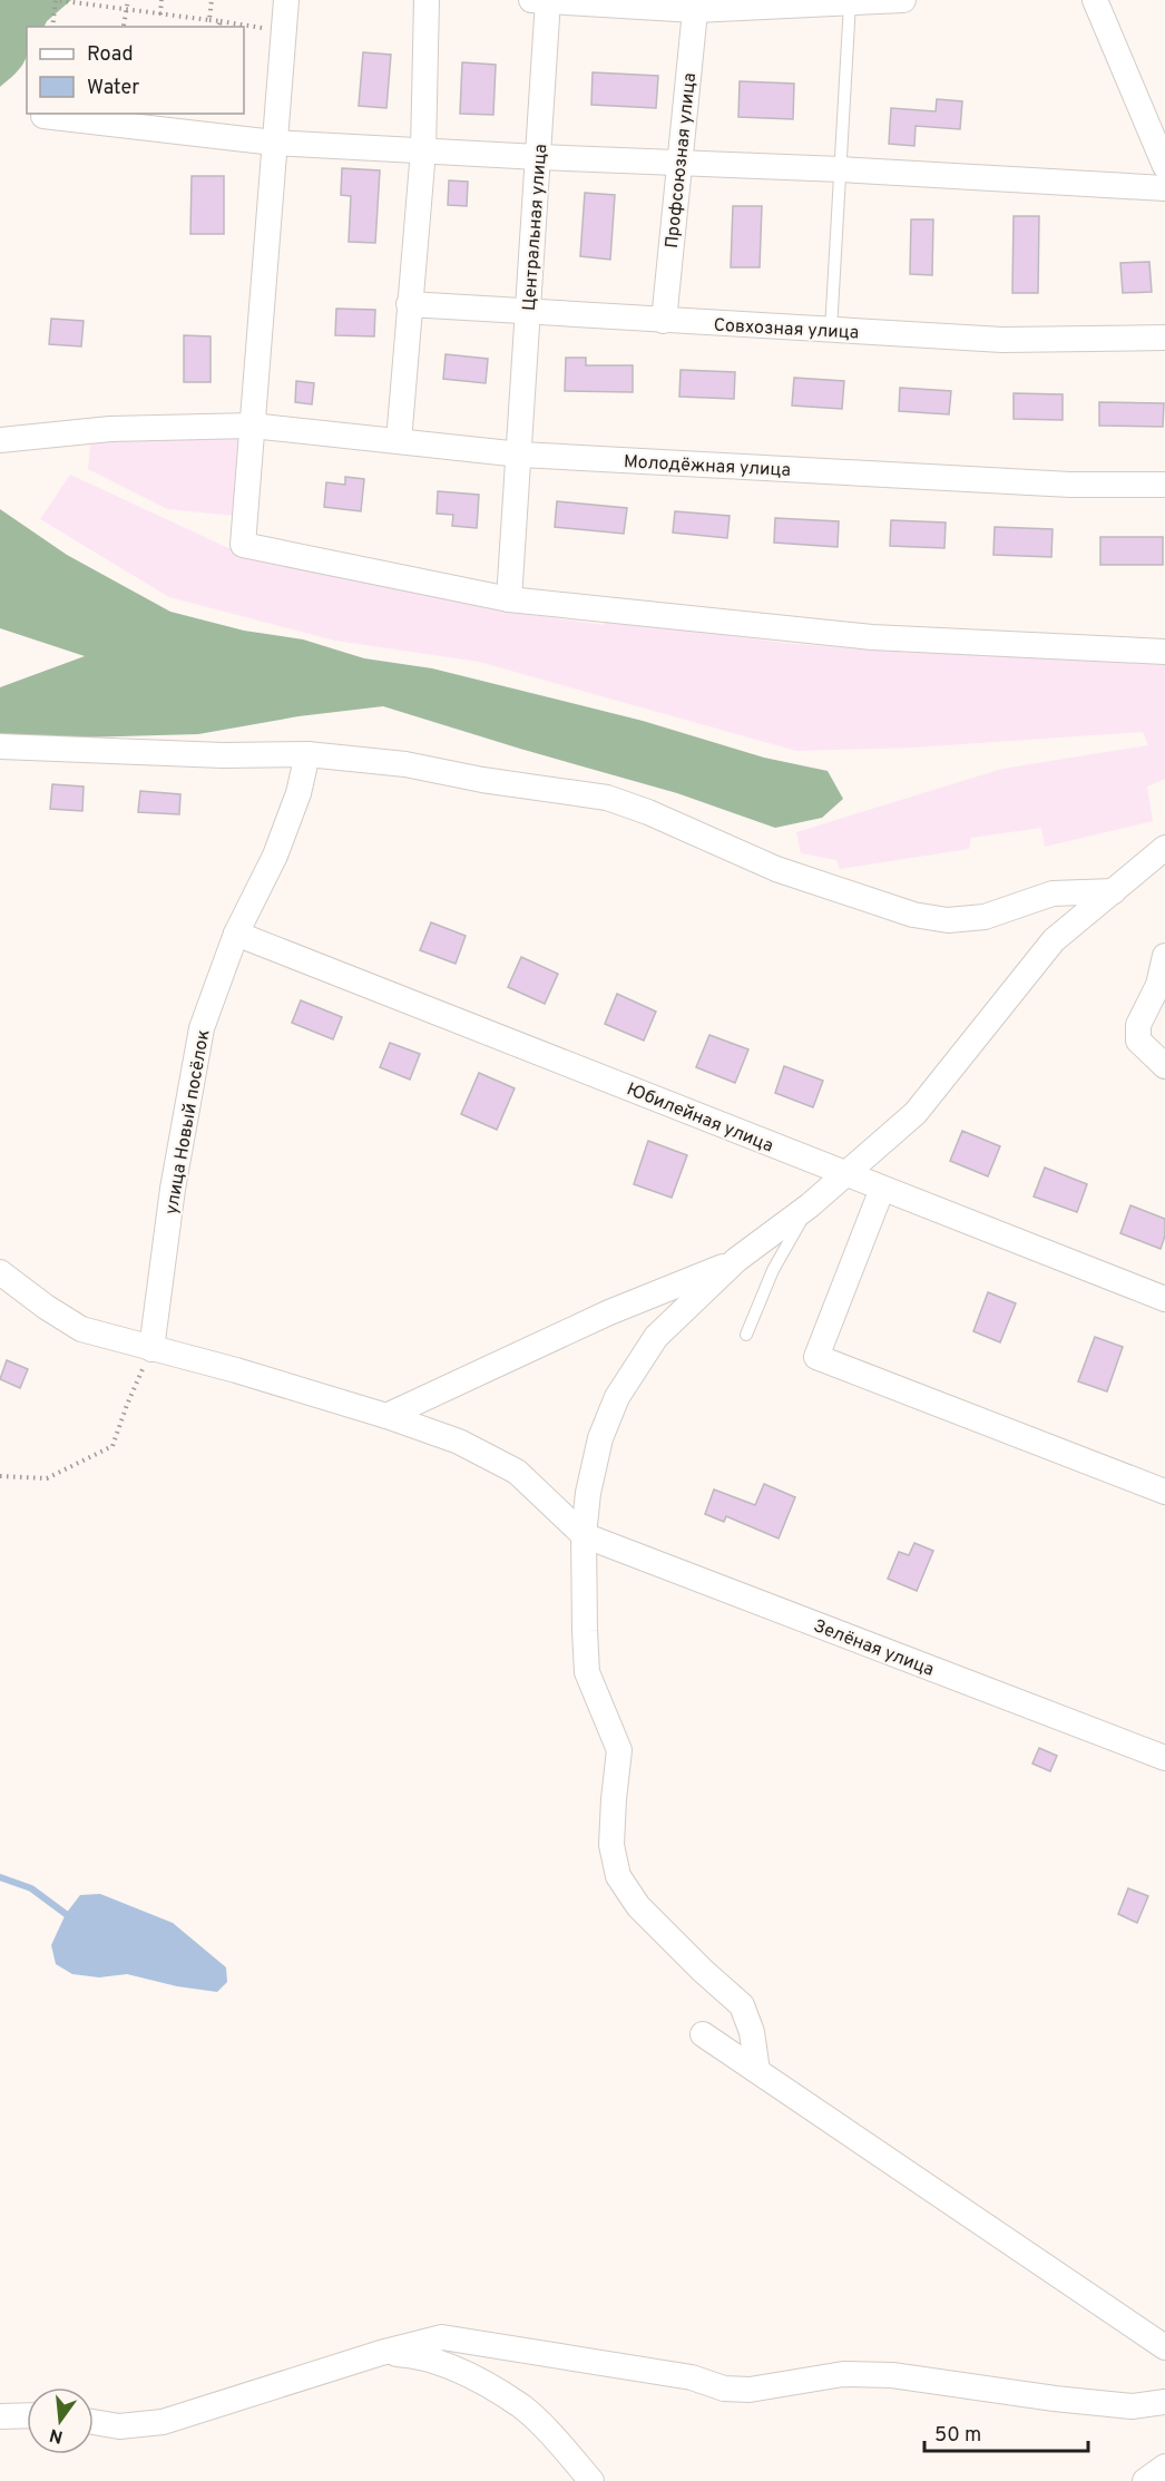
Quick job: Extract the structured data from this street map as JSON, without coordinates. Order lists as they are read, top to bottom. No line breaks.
{"streets":{"street":["Профсоюзная улица","Центральная улица","Совхозная улица","Молодёжная улица","Юбилейная улица","улица Новый посёлок","Зелёная улица"]},"crossings":[["Профсоюзная улица","Совхозная улица"],["Центральная улица","Совхозная улица"],["Центральная улица","Молодёжная улица"],["Юбилейная улица","улица Новый посёлок"]],"legend":["Road","Water"],"scale_bar":"50 m","north":"bottom"}
